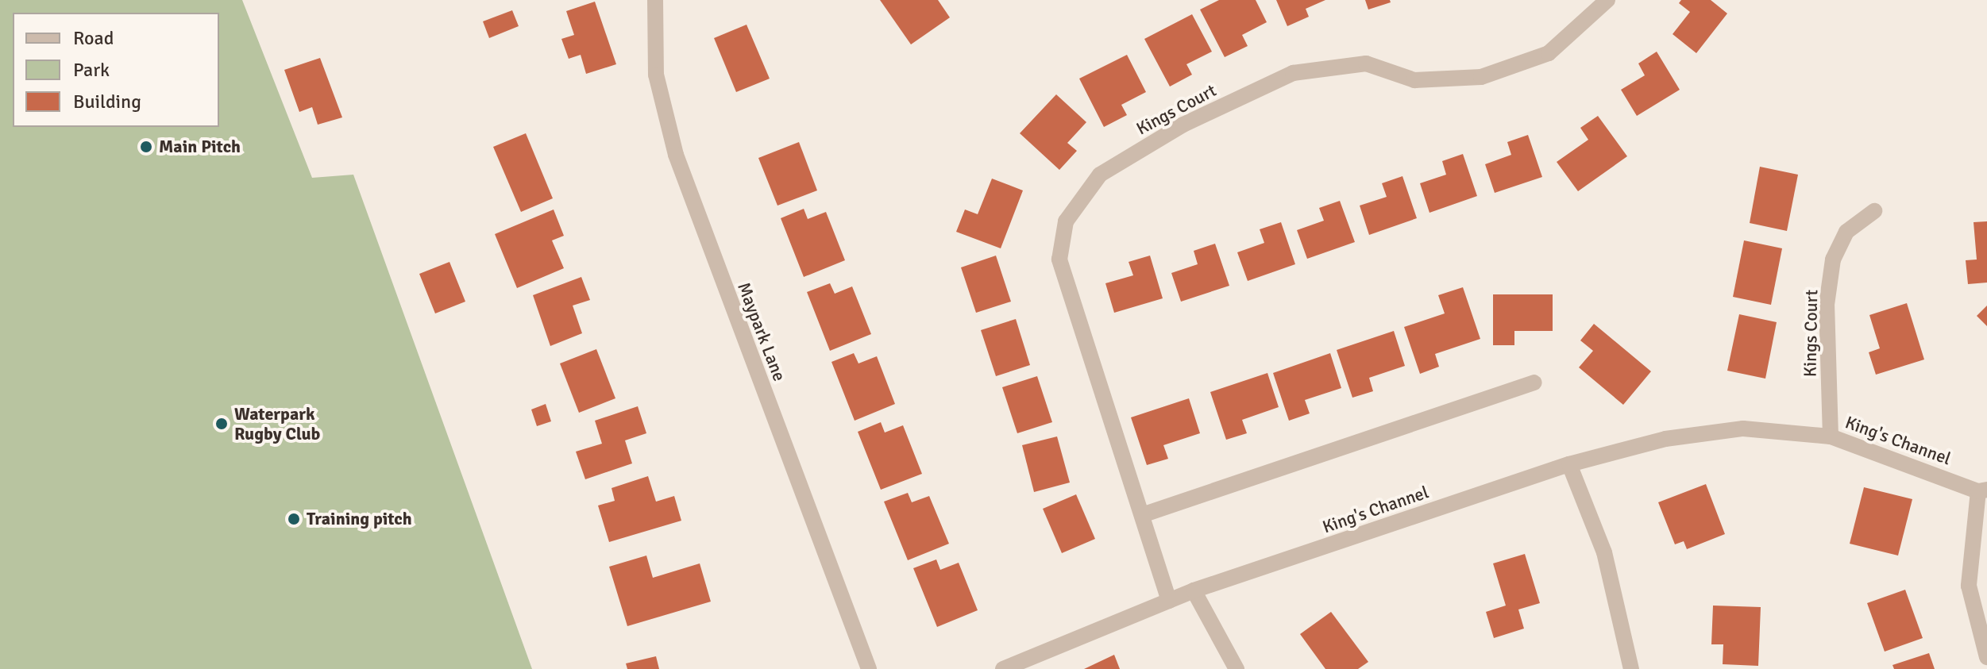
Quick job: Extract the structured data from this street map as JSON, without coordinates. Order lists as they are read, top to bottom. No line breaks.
{"streets":{"street":["Kings Court","Maypark Lane","King's Channel"]},"crossings":[["Kings Court","King's Channel"]],"places":["Main Pitch","Waterpark Rugby Club","Training pitch"],"legend":["Road","Park","Building"]}
